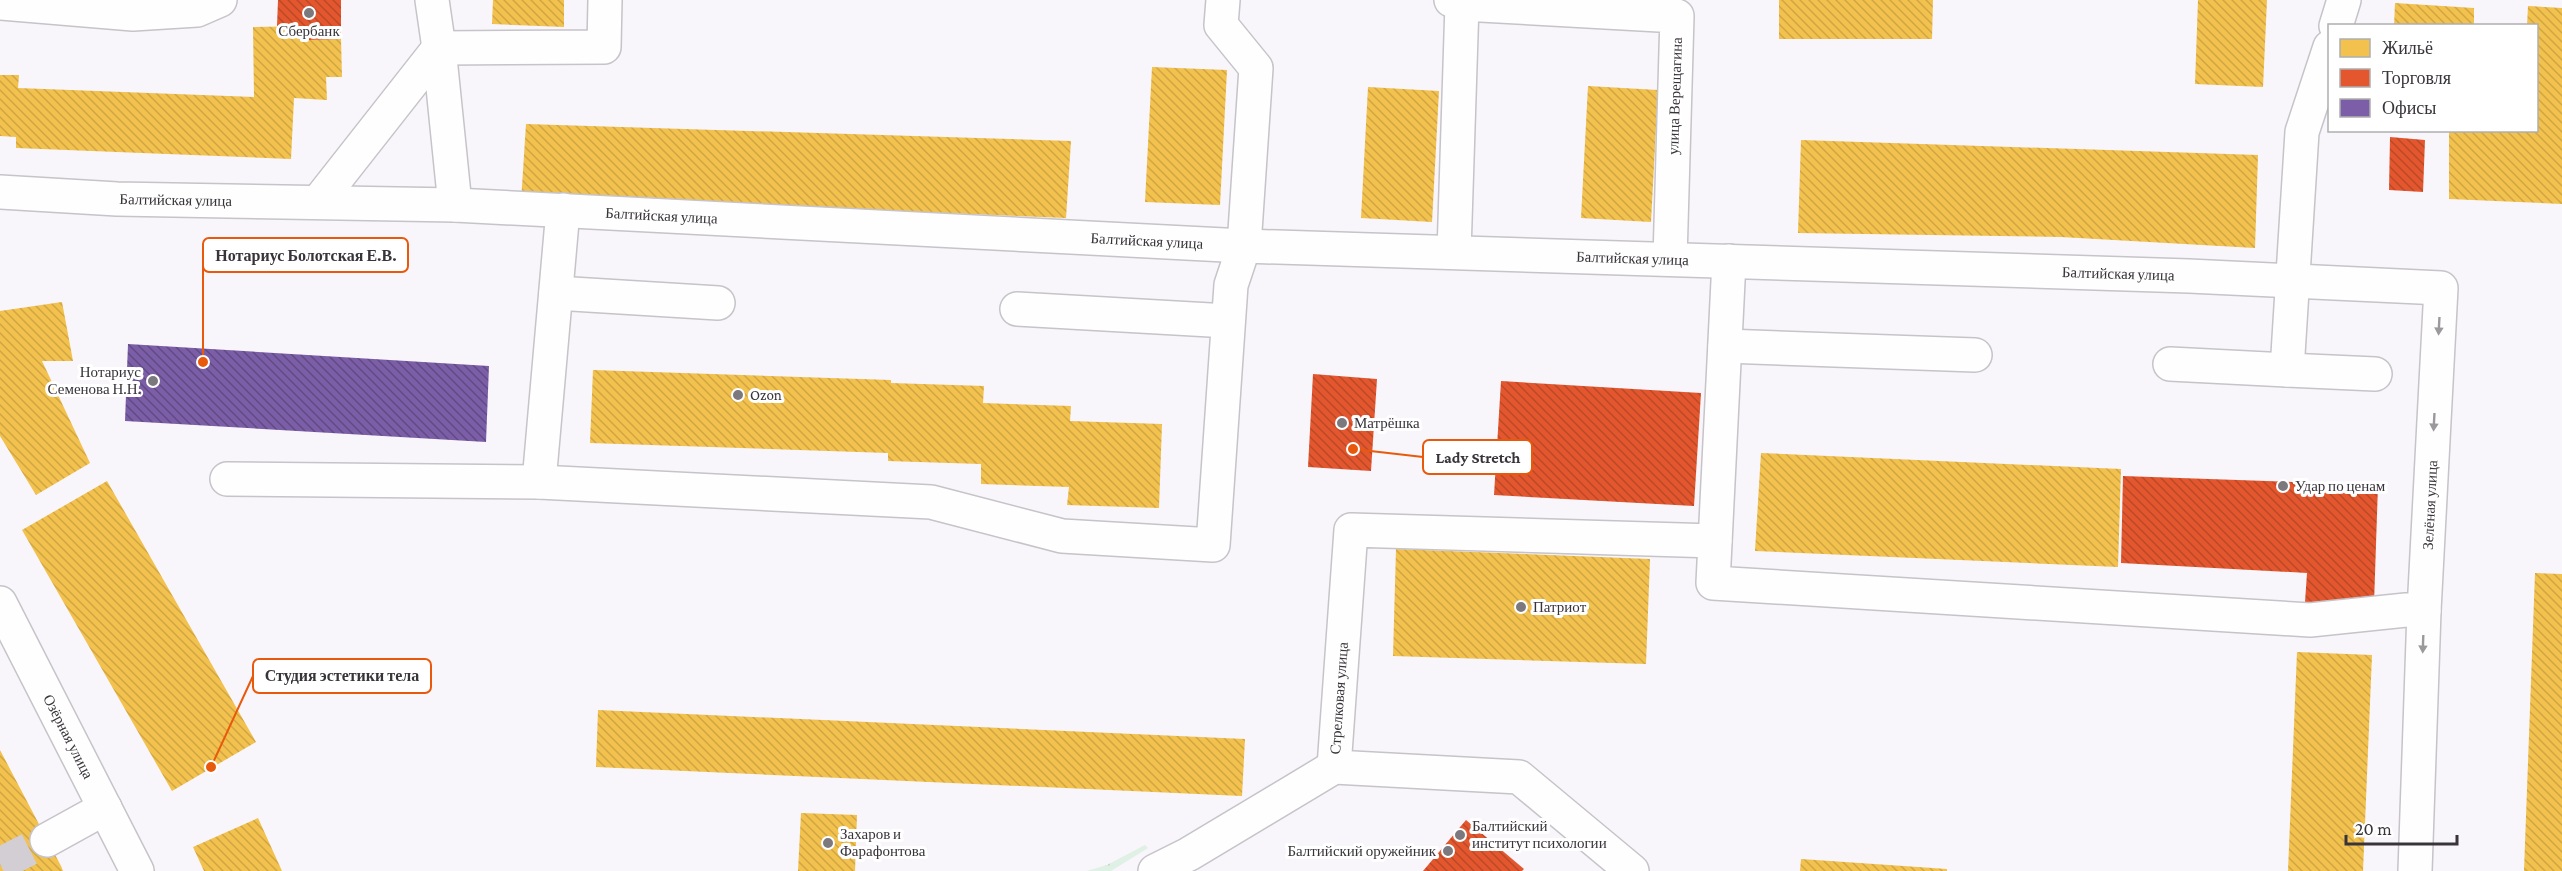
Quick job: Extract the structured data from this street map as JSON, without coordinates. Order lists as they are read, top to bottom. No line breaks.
{"streets":{"street":["улица Верещагина","Балтийская улица","Зелёная улица","Стрелковая улица","Озёрная улица"]},"crossings":[["улица Верещагина","Балтийская улица"],["Балтийская улица","Зелёная улица"]],"places":["Сбербанк","Нотариус Болотская Е.В.","Нотариус Семенова Н.Н.","Ozon","Матрёшка","Lady Stretch","Удар по ценам","Патриот","Студия эстетики тела","Балтийский институт психологии","Захаров и Фарафонтова","Балтийский оружейник"],"legend":["Жильё","Торговля","Офисы"],"scale_bar":"20 m"}
